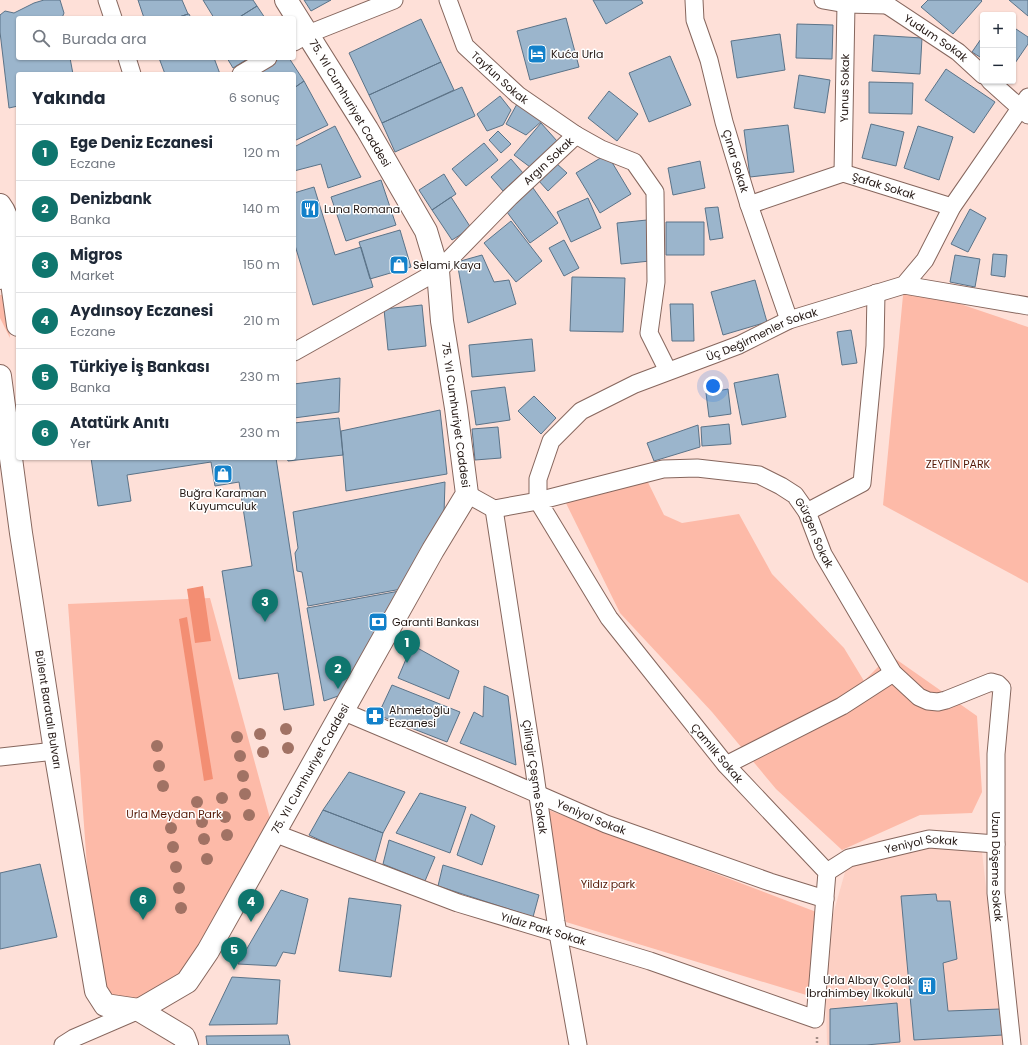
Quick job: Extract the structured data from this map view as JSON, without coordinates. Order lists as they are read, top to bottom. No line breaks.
{"streets":{"street":["Yudum Sokak","Tayfun Sokak","Yunus Sokak","75. Yıl Cumhuriyet Caddesi","Argın Sokak","Çınar Sokak","Şafak Sokak","Üç Değirmenler Sokak","Gürgen Sokak","Bülent Baratalı Bulvarı","Çamlık Sokak","Çilingir Çeşme Sokak","Yeniyol Sokak","Uzun Döşeme Sokak","Yıldız Park Sokak"]},"crossings":[["Tayfun Sokak","Argın Sokak"],["Yunus Sokak","Şafak Sokak"],["75. Yıl Cumhuriyet Caddesi","Argın Sokak"],["75. Yıl Cumhuriyet Caddesi","Bülent Baratalı Bulvarı"],["75. Yıl Cumhuriyet Caddesi","Yeniyol Sokak"],["75. Yıl Cumhuriyet Caddesi","Yıldız Park Sokak"],["Argın Sokak","Üç Değirmenler Sokak"],["Çınar Sokak","Şafak Sokak"],["Çınar Sokak","Üç Değirmenler Sokak"],["Üç Değirmenler Sokak","Gürgen Sokak"],["Üç Değirmenler Sokak","Çamlık Sokak"],["Gürgen Sokak","Çamlık Sokak"],["Gürgen Sokak","Uzun Döşeme Sokak"],["Çamlık Sokak","Yeniyol Sokak"],["Çilingir Çeşme Sokak","Yeniyol Sokak"],["Çilingir Çeşme Sokak","Yıldız Park Sokak"],["Yeniyol Sokak","Uzun Döşeme Sokak"],["Yeniyol Sokak","Yıldız Park Sokak"]],"parks":["ZEYTİN PARK","Urla Meydan Park","Yildız park"],"places":{"hotel":["Kuća Urla"],"restaurant":["Luna Romana"],"shop":["Selami Kaya","Buğra Karaman Kuyumculuk"],"bank":["Garanti Bankası"],"pharmacy":["Ahmetoğlu Eczanesi"],"building":["Urla Albay Çolak İbrahimbey İlkokulu"]},"page":{"map_buttons":["+","−"],"search":"Burada ara","heading":["Yakında","6 sonuç"],"list":[{"mark":"1","name":"Ege Deniz Eczanesi","note":"Eczane","value":"120 m"},{"mark":"2","name":"Denizbank","note":"Banka","value":"140 m"},{"mark":"3","name":"Migros","note":"Market","value":"150 m"},{"mark":"4","name":"Aydınsoy Eczanesi","note":"Eczane","value":"210 m"},{"mark":"5","name":"Türkiye İş Bankası","note":"Banka","value":"230 m"},{"mark":"6","name":"Atatürk Anıtı","note":"Yer","value":"230 m"}],"pins":["3","1","2","6","4","5"]}}
